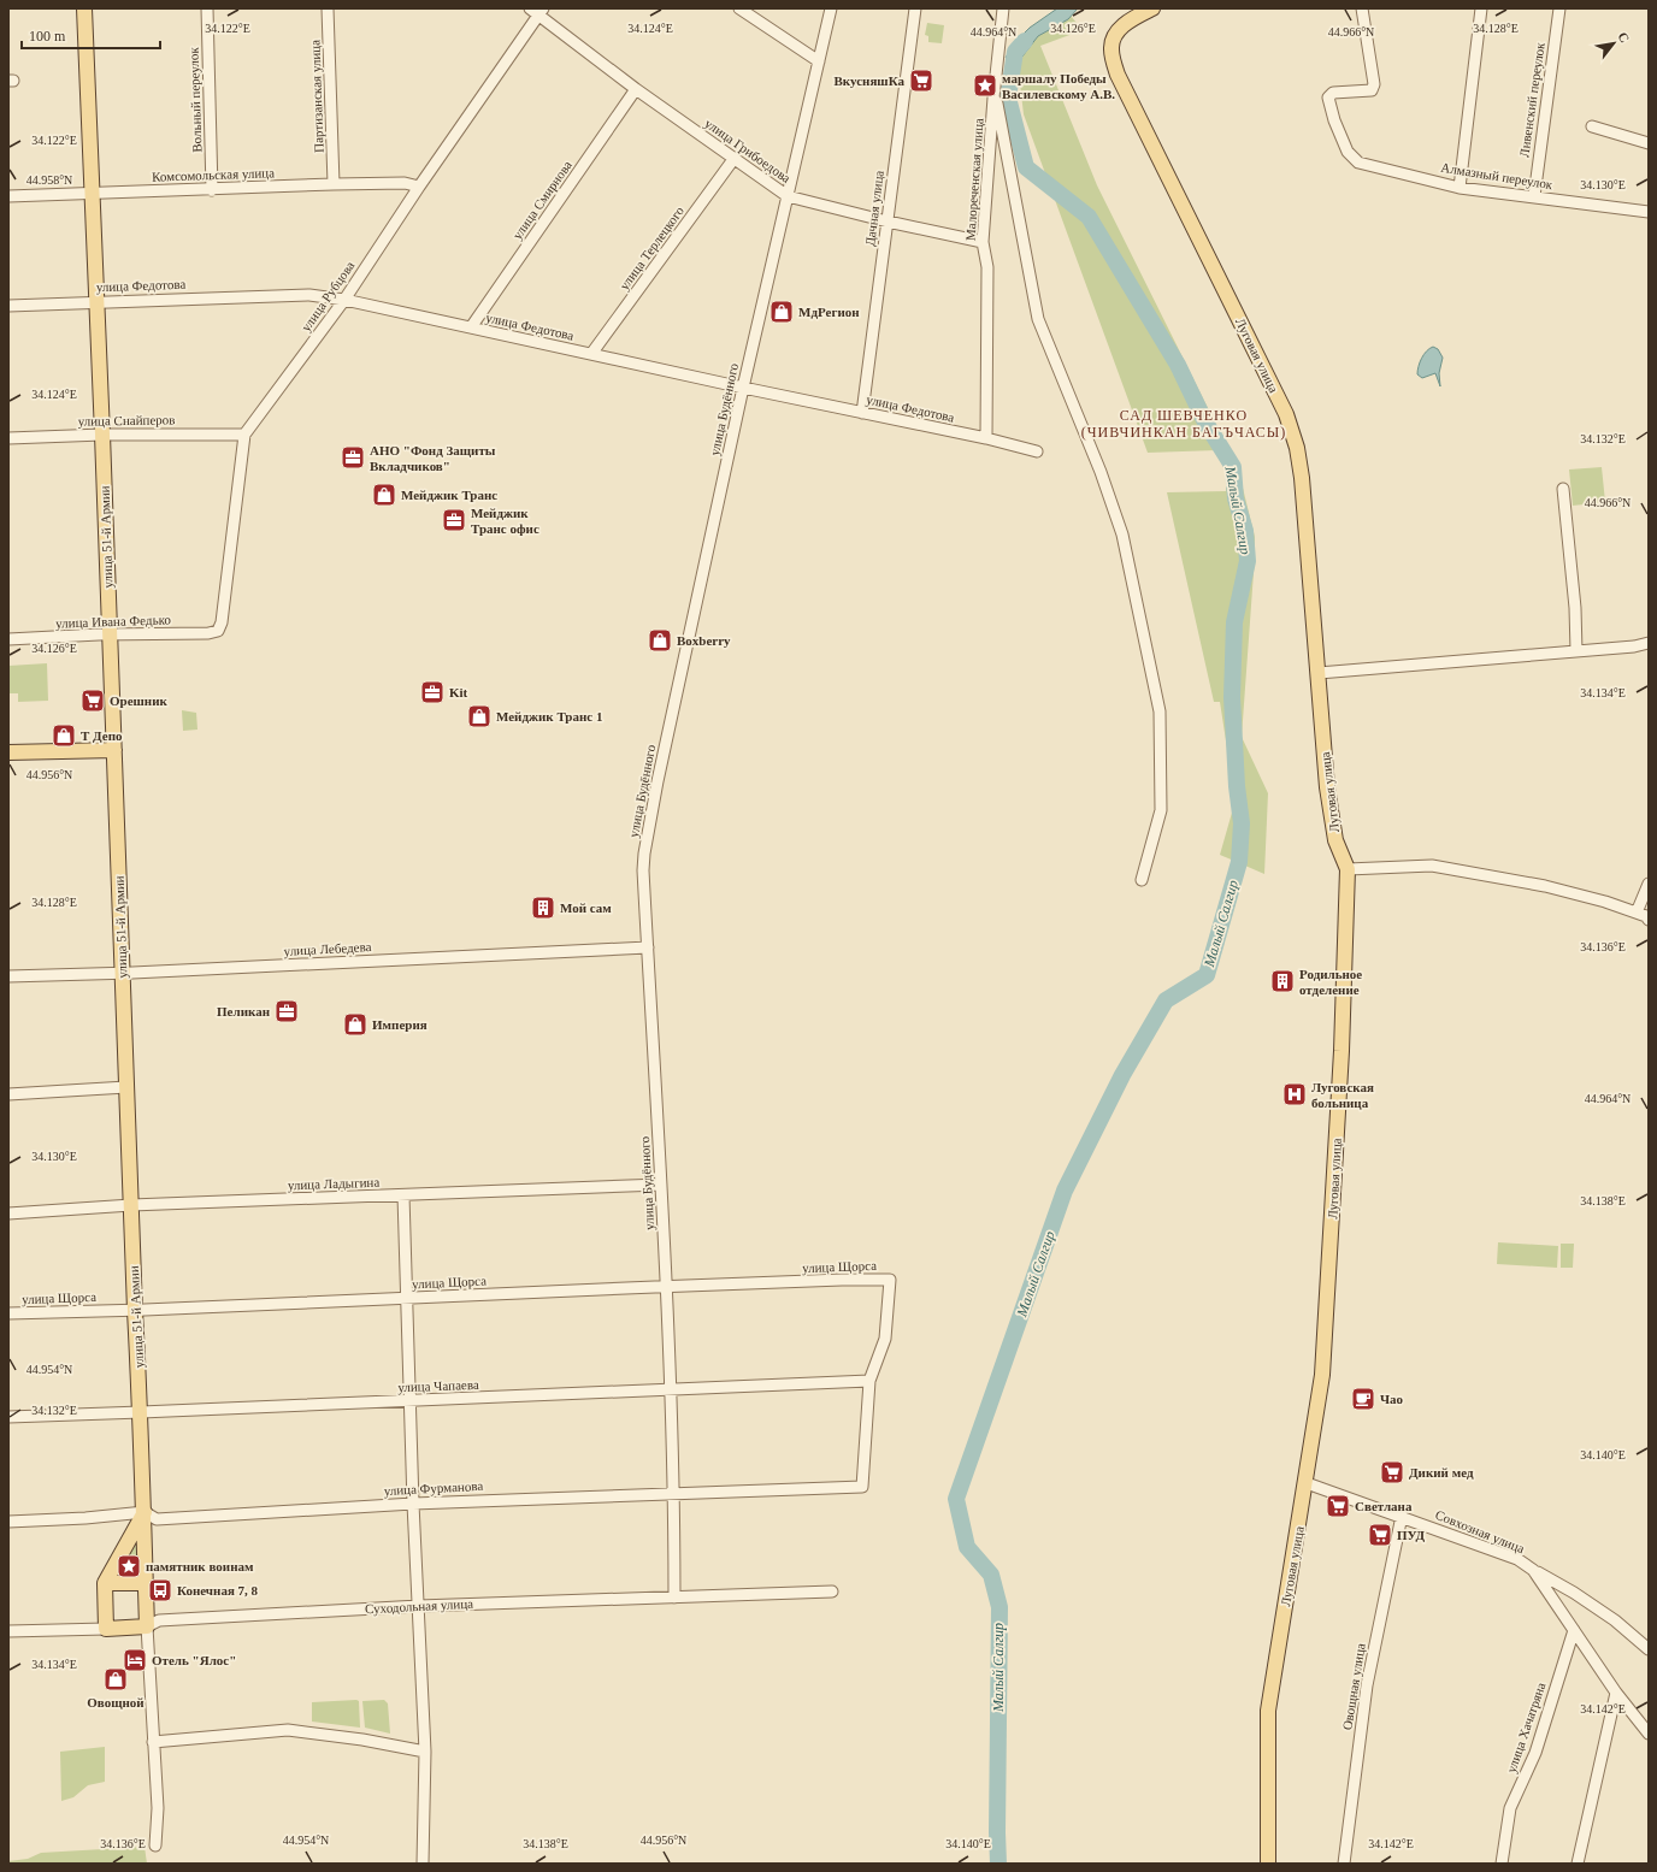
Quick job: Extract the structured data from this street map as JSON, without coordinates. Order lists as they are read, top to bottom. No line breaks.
{"streets":{"main road":["Луговая улица","улица 51-й Армии","Суходольная улица"],"street":["Партизанская улица","Вольный переулок","Ливенский переулок","улица Грибоедова","Комсомольская улица","Алмазный переулок","Малореченская улица","улица Смирнова","Дачная улица","улица Терлецкого","улица Федотова","улица Рубцова","улица Будённого","улица Снайперов","улица Ивана Федько","улица Лебедева","улица Ладыгина","улица Щорса","улица Чапаева","улица Фурманова","Совхозная улица","Овощная улица","улица Хачатряна"]},"crossings":[["Партизанская улица","Комсомольская улица"],["Вольный переулок","Комсомольская улица"],["Ливенский переулок","Алмазный переулок"],["улица Грибоедова","Малореченская улица"],["улица Грибоедова","улица Смирнова"],["улица Грибоедова","Дачная улица"],["улица Грибоедова","улица Терлецкого"],["улица Грибоедова","улица Рубцова"],["улица Грибоедова","улица Будённого"],["Комсомольская улица","улица Рубцова"],["Комсомольская улица","улица 51-й Армии"],["Малореченская улица","улица Федотова"],["улица Смирнова","улица Федотова"],["Дачная улица","улица Федотова"],["улица Терлецкого","улица Федотова"],["улица Федотова","улица Рубцова"],["улица Федотова","улица Будённого"],["улица Федотова","улица 51-й Армии"],["улица Рубцова","улица Снайперов"],["улица Рубцова","улица Ивана Федько"],["Луговая улица","Совхозная улица"],["улица Будённого","улица Лебедева"],["улица Будённого","улица Ладыгина"],["улица Будённого","улица Щорса"],["улица Будённого","улица Чапаева"],["улица Будённого","улица Фурманова"],["улица Будённого","Суходольная улица"],["улица Снайперов","улица 51-й Армии"],["улица 51-й Армии","улица Ивана Федько"],["улица 51-й Армии","улица Лебедева"],["улица 51-й Армии","улица Ладыгина"],["улица 51-й Армии","улица Щорса"],["улица 51-й Армии","улица Чапаева"],["улица 51-й Армии","улица Фурманова"],["улица 51-й Армии","Суходольная улица"],["улица Щорса","улица Чапаева"],["улица Щорса","улица Фурманова"],["улица Чапаева","улица Фурманова"],["Совхозная улица","Овощная улица"],["Совхозная улица","улица Хачатряна"]],"districts":["САД ШЕВЧЕНКО (ЧИВЧИНКАН БАГЪЧАСЫ)"],"water":["Малый Салгир"],"places":{"supermarket":["ВкусняшКа","Орешник","Дикий мед","Светлана","ПУД"],"place":["маршалу Победы Василевскому А.В.","памятник воинам"],"shop":["МдРегион","Мейджик Транс","Boxberry","Мейджик Транс 1","Т Депо","Империя","Овощной"],"office":["АНО \"Фонд Защиты Вкладчиков\"","Мейджик Транс офис","Kit","Пеликан"],"building":["Мой сам","Родильное отделение"],"hospital":["Луговская больница"],"cafe":["Чао"],"bus stop":["Конечная 7, 8"],"hotel":["Отель \"Ялос\""]},"scale_bar":"100 m","north":"top right","coordinates":["34.122°E","34.124°E","34.126°E","34.128°E","44.966°N","44.964°N","44.958°N","34.130°E","34.132°E","34.134°E","44.956°N","34.136°E","34.138°E","44.954°N","34.140°E","34.142°E"]}
